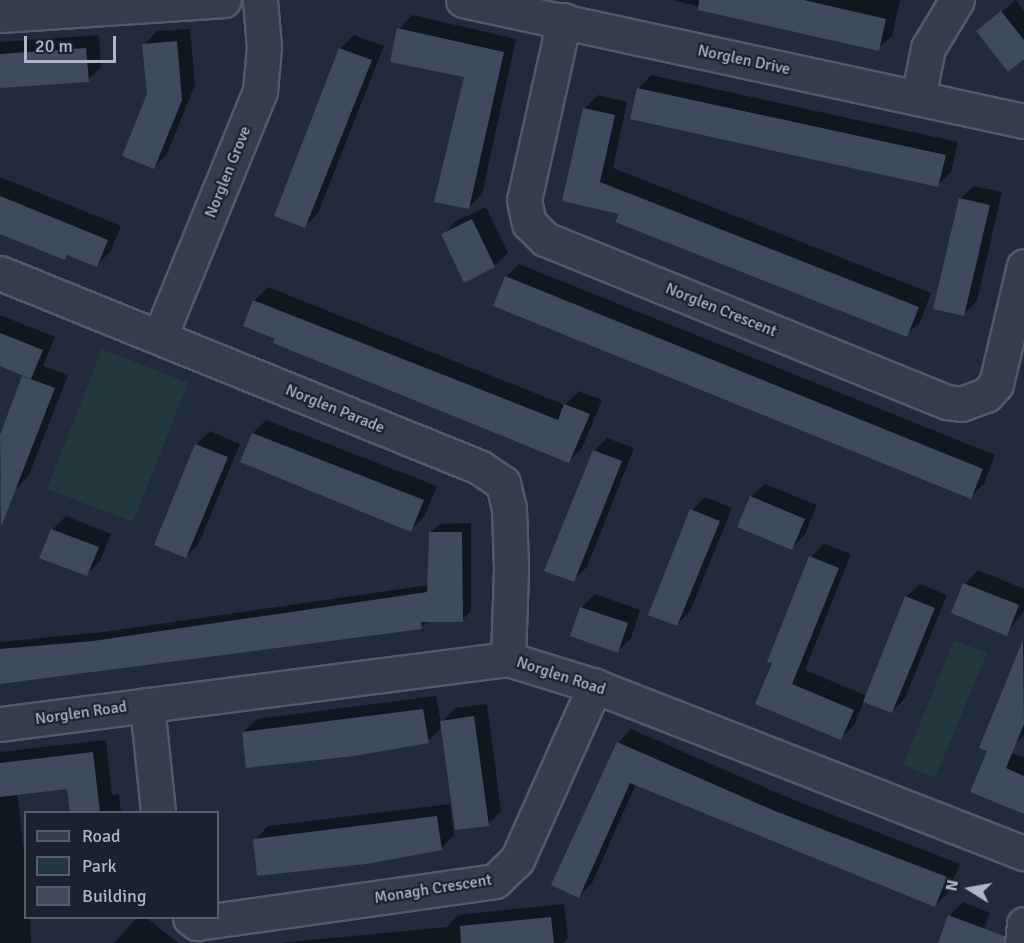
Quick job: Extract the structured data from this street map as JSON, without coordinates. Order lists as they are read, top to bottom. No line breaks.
{"streets":{"street":["Norglen Drive","Norglen Grove","Norglen Crescent","Norglen Parade","Norglen Road","Monagh Crescent"]},"crossings":[["Norglen Drive","Norglen Crescent"],["Norglen Grove","Norglen Parade"],["Norglen Parade","Norglen Road"],["Norglen Road","Monagh Crescent"]],"legend":["Road","Park","Building"],"scale_bar":"20 m","north":"left"}
